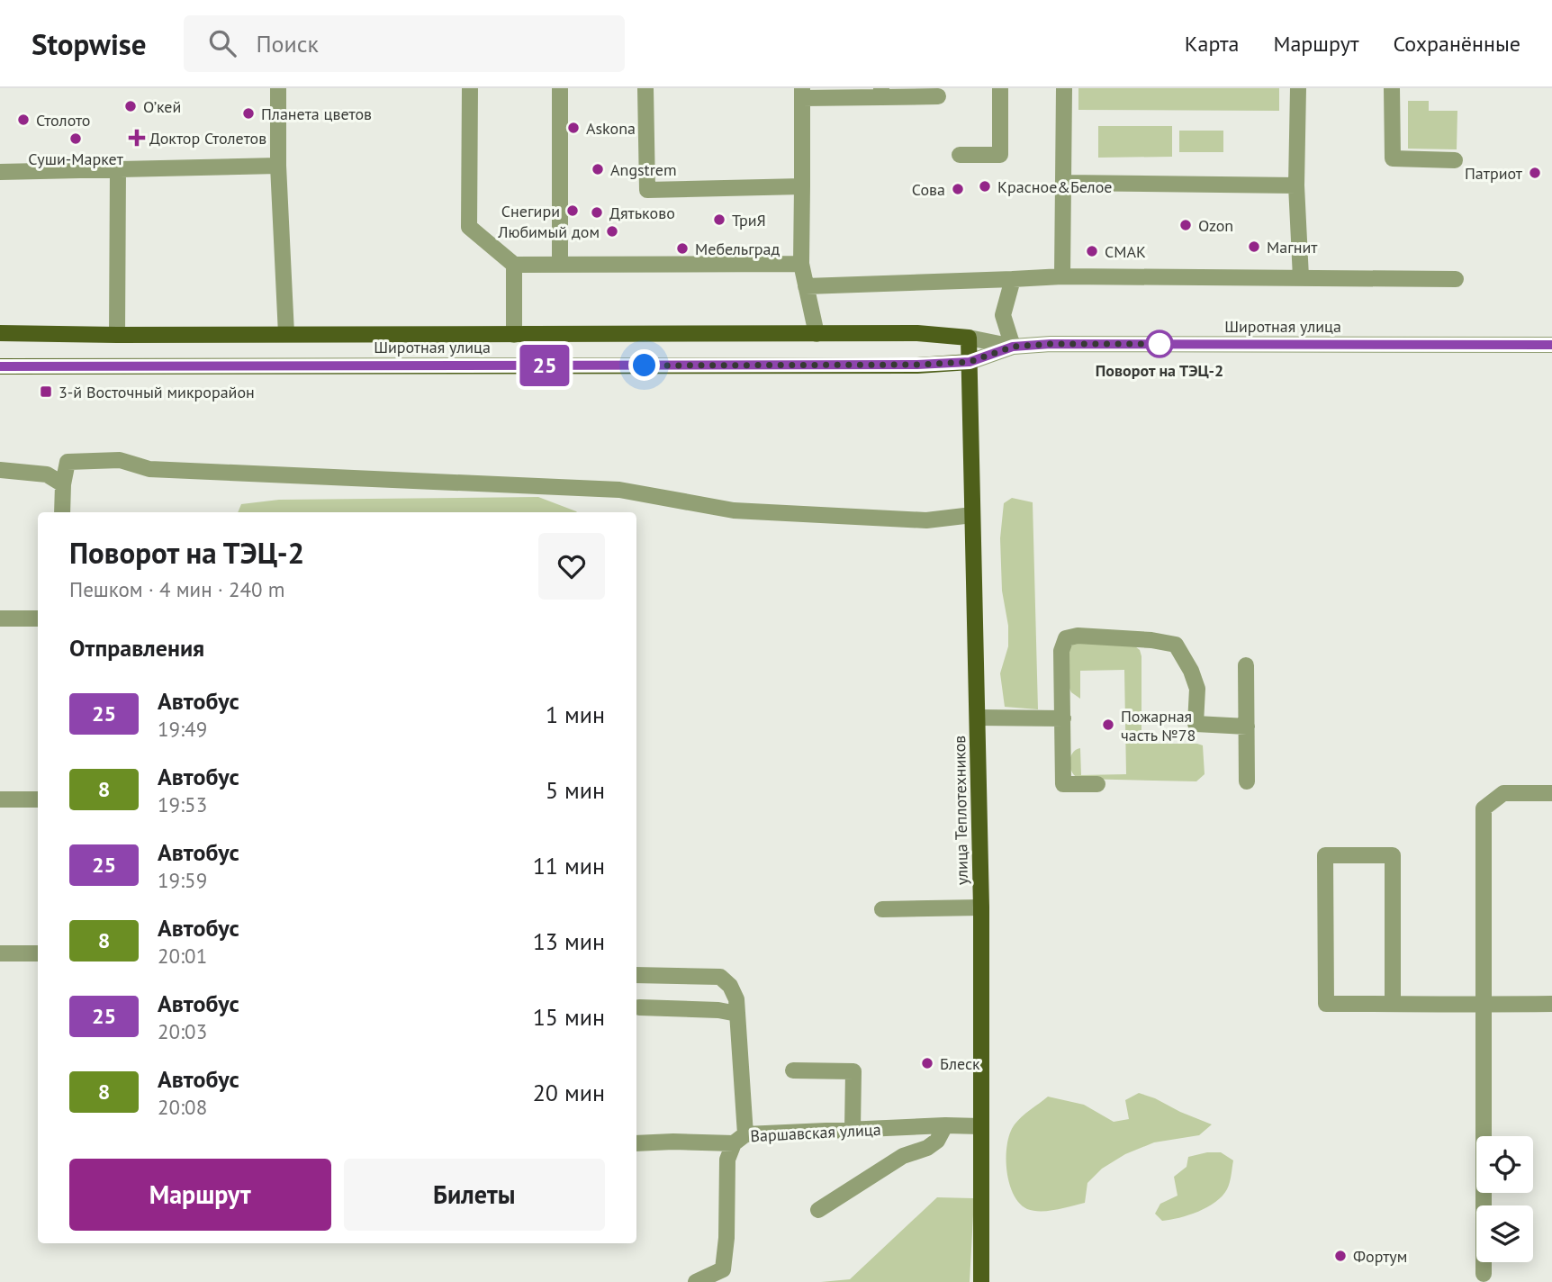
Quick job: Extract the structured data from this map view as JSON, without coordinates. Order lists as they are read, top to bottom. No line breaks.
{"streets":{"main road":["Широтная улица","улица Теплотехников"],"street":["Варшавская улица"]},"crossings":[["Широтная улица","улица Теплотехников"],["улица Теплотехников","Варшавская улица"]],"places":{"other":["О’кей","Планета цветов","Столото","Askona","Суши-Маркет","Angstrem","Патриот","Красное&Белое","Сова","Снегири","Дятьково","ТриЯ","Ozon","Любимый дом","Магнит","Мебельград","СМАК","Поворот на ТЭЦ-2","Пожарная часть №78","Блеск","Фортум"],"health":["Доктор Столетов"],"transit":["3-й Восточный микрорайон"]},"lines":["bus line 25"],"page":{"header":"Stopwise","search":"Поиск","nav":["Карта","Маршрут","Сохранённые"],"on_map":"25","heading":[["Поворот на ТЭЦ-2","Пешком · 4 мин · 240 m"],"Отправления"],"list":[{"mark":"25","name":"Автобус","note":"19:49","value":"1 мин"},{"mark":"8","name":"Автобус","note":"19:53","value":"5 мин"},{"mark":"25","name":"Автобус","note":"19:59","value":"11 мин"},{"mark":"8","name":"Автобус","note":"20:01","value":"13 мин"},{"mark":"25","name":"Автобус","note":"20:03","value":"15 мин"},{"mark":"8","name":"Автобус","note":"20:08","value":"20 мин"}],"buttons":["Маршрут","Билеты"]}}
